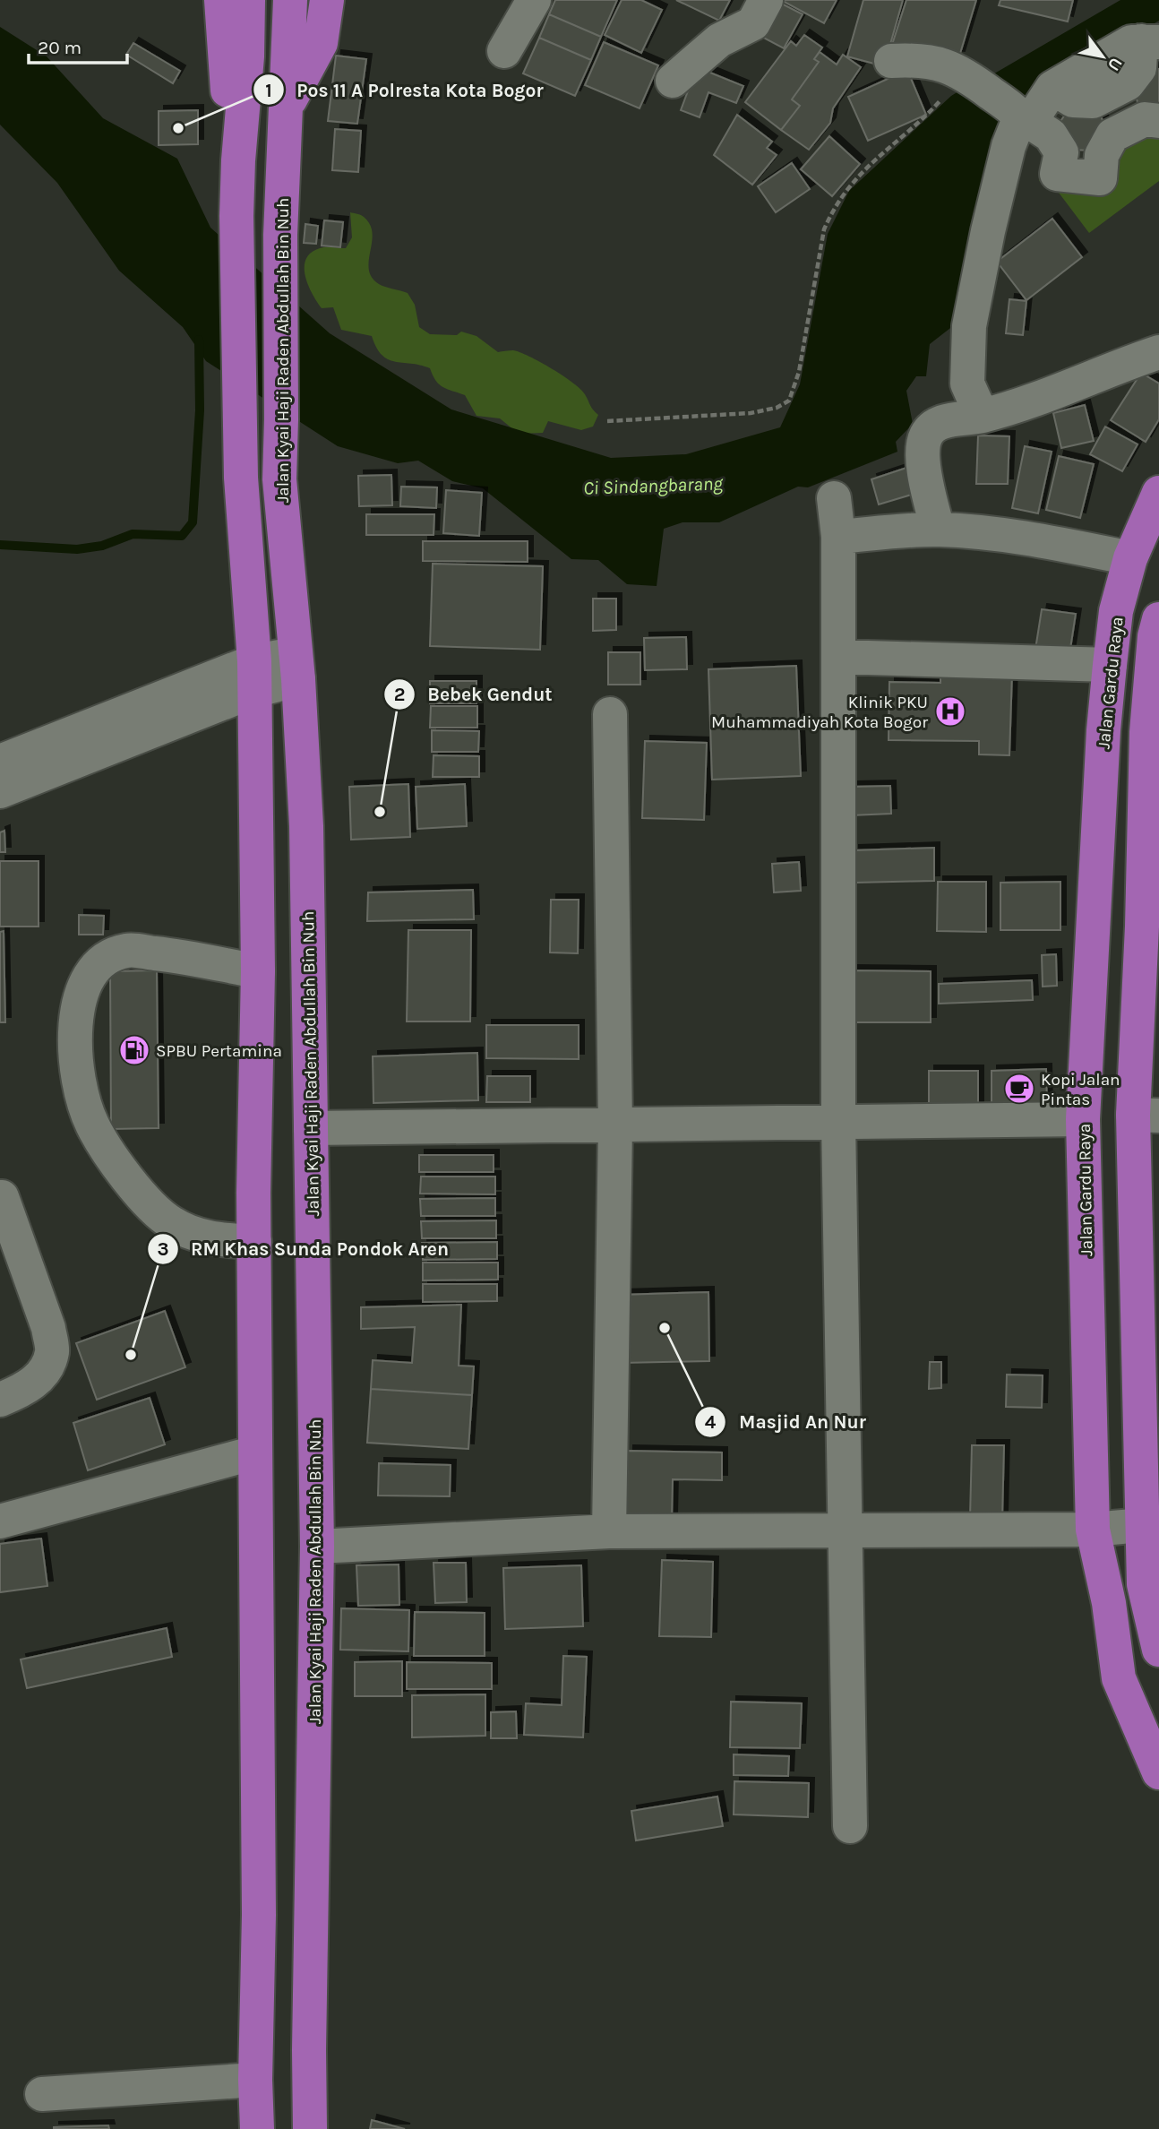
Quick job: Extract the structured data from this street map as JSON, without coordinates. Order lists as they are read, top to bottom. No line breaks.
{"streets":{"highway":["Jalan Kyai Haji Raden Abdullah Bin Nuh","Jalan Gardu Raya"]},"water":["Ci Sindangbarang"],"places":{"other":["Pos 11 A Polresta Kota Bogor","Bebek Gendut","Masjid An Nur","RM Khas Sunda Pondok Aren"],"hospital":["Klinik PKU Muhammadiyah Kota Bogor"],"fuel station":["SPBU Pertamina"],"cafe":["Kopi Jalan Pintas"]},"scale_bar":"20 m","north":"bottom right"}
